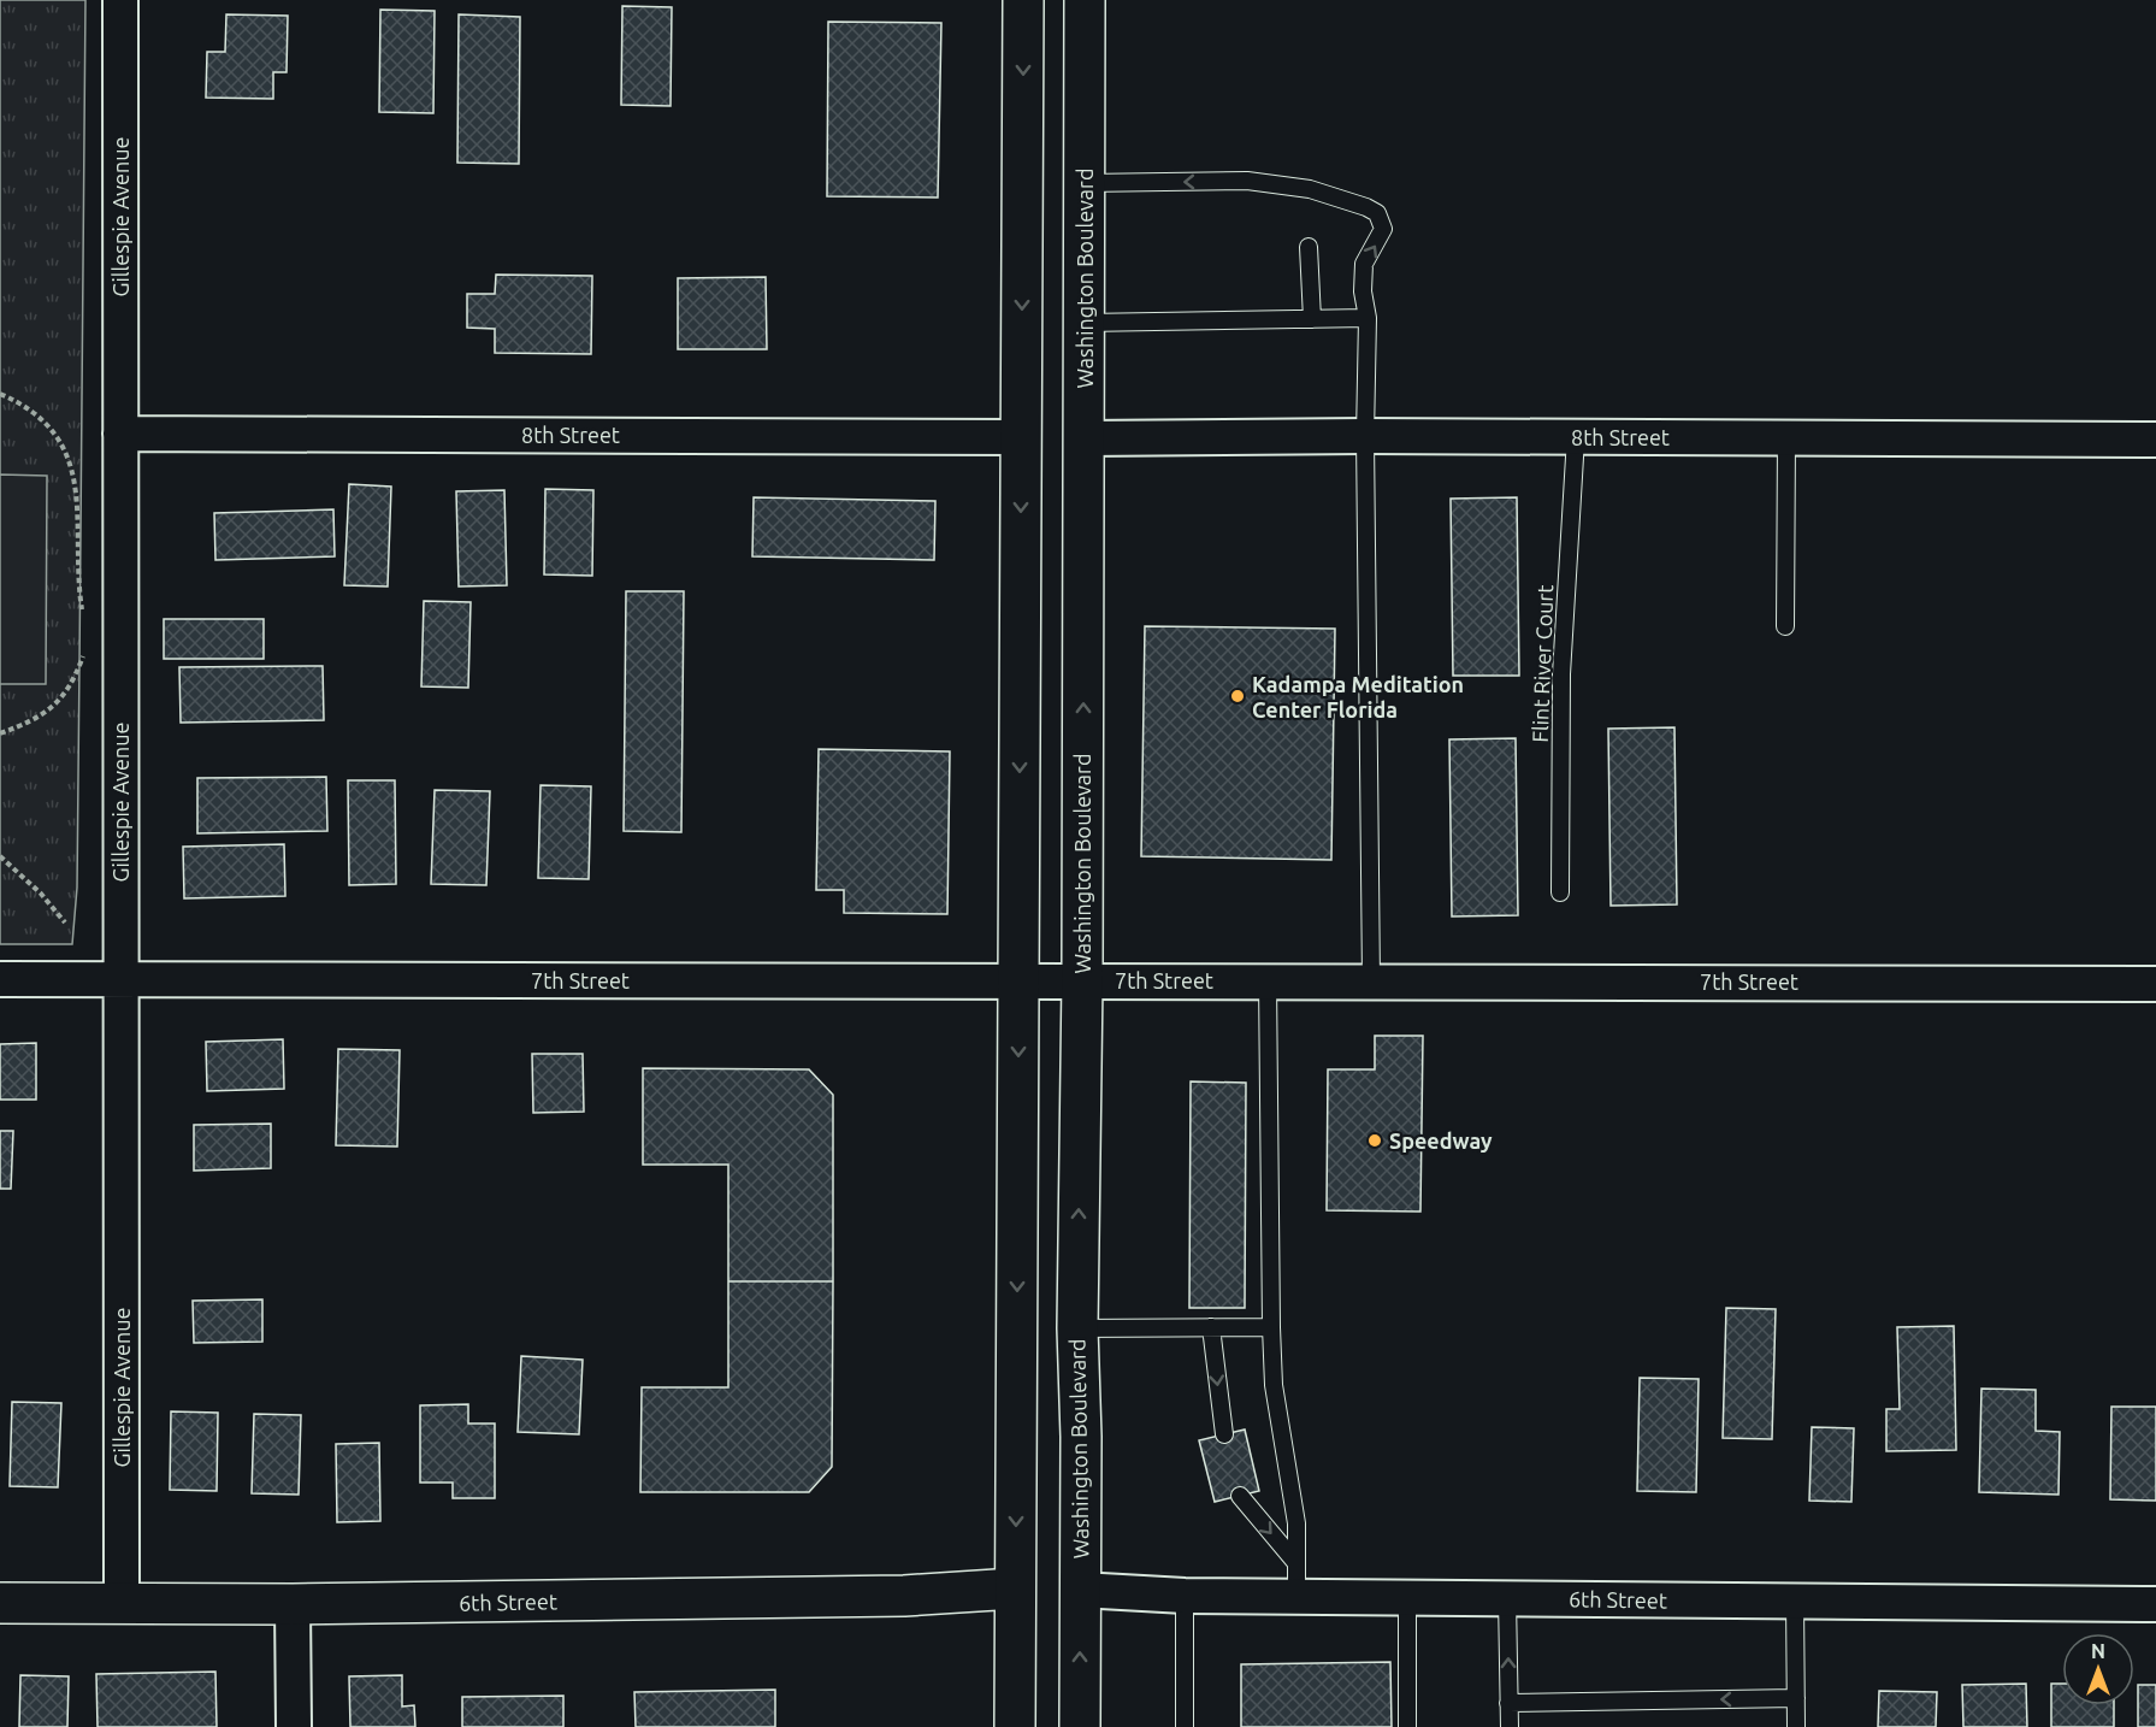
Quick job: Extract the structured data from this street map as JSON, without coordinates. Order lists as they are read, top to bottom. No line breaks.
{"streets":{"main road":["Washington Boulevard","6th Street"],"street":["Gillespie Avenue","8th Street","7th Street"],"lane":["Flint River Court"]},"crossings":[["Gillespie Avenue","8th Street"],["Gillespie Avenue","7th Street"],["Gillespie Avenue","6th Street"],["Washington Boulevard","8th Street"],["Washington Boulevard","7th Street"],["Washington Boulevard","6th Street"],["8th Street","Flint River Court"]],"places":["Kadampa Meditation Center Florida","Speedway"],"north":"top"}
